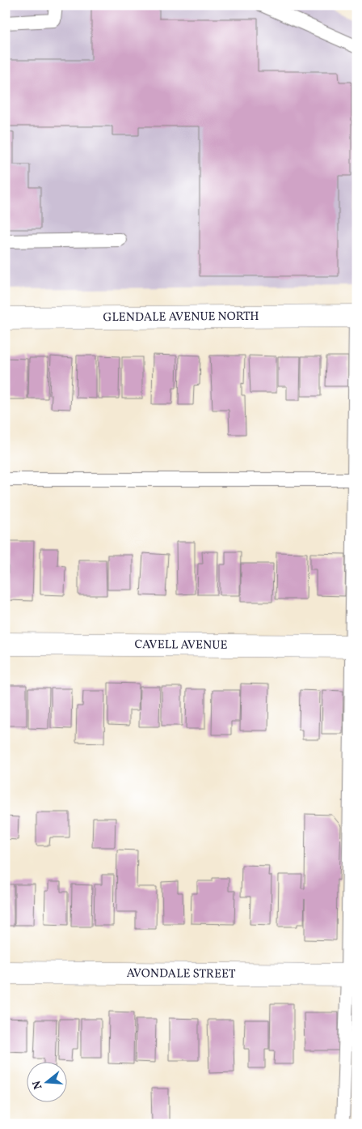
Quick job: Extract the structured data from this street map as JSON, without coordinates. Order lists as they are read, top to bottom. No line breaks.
{"streets":{"street":["GLENDALE AVENUE NORTH","CAVELL AVENUE","AVONDALE STREET"]},"north":"left"}
